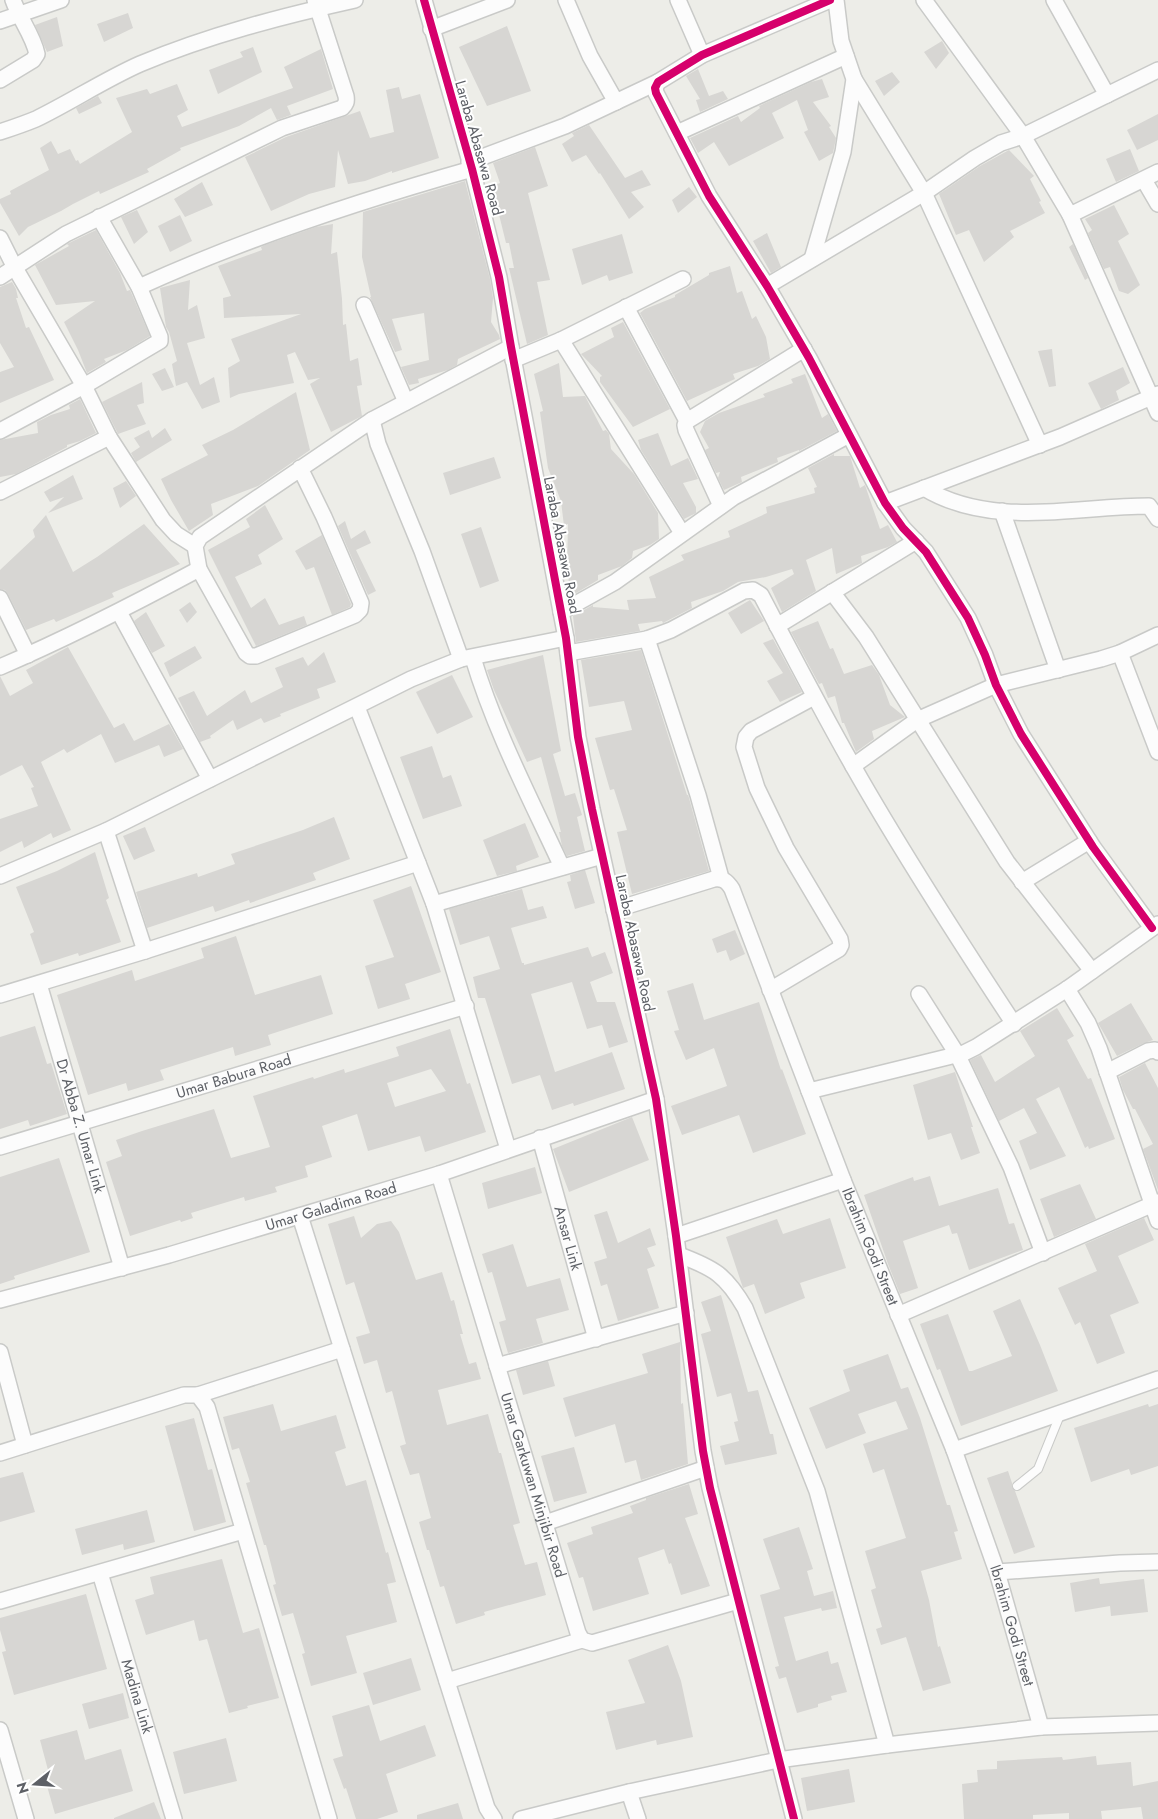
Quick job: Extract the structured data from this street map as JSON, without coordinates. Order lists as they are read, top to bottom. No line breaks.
{"streets":{"street":["Laraba Abasawa Road","Umar Babura Road","Dr Abba Z. Umar Link","Umar Galadima Road","Ansar Link","Ibrahim Godi Street","Umar Garkuwan Minjibir Road","Madina Link"]},"crossings":[["Laraba Abasawa Road","Umar Galadima Road"],["Umar Babura Road","Dr Abba Z. Umar Link"],["Dr Abba Z. Umar Link","Umar Galadima Road"],["Umar Galadima Road","Ansar Link"],["Umar Galadima Road","Umar Garkuwan Minjibir Road"]],"north":"left"}
